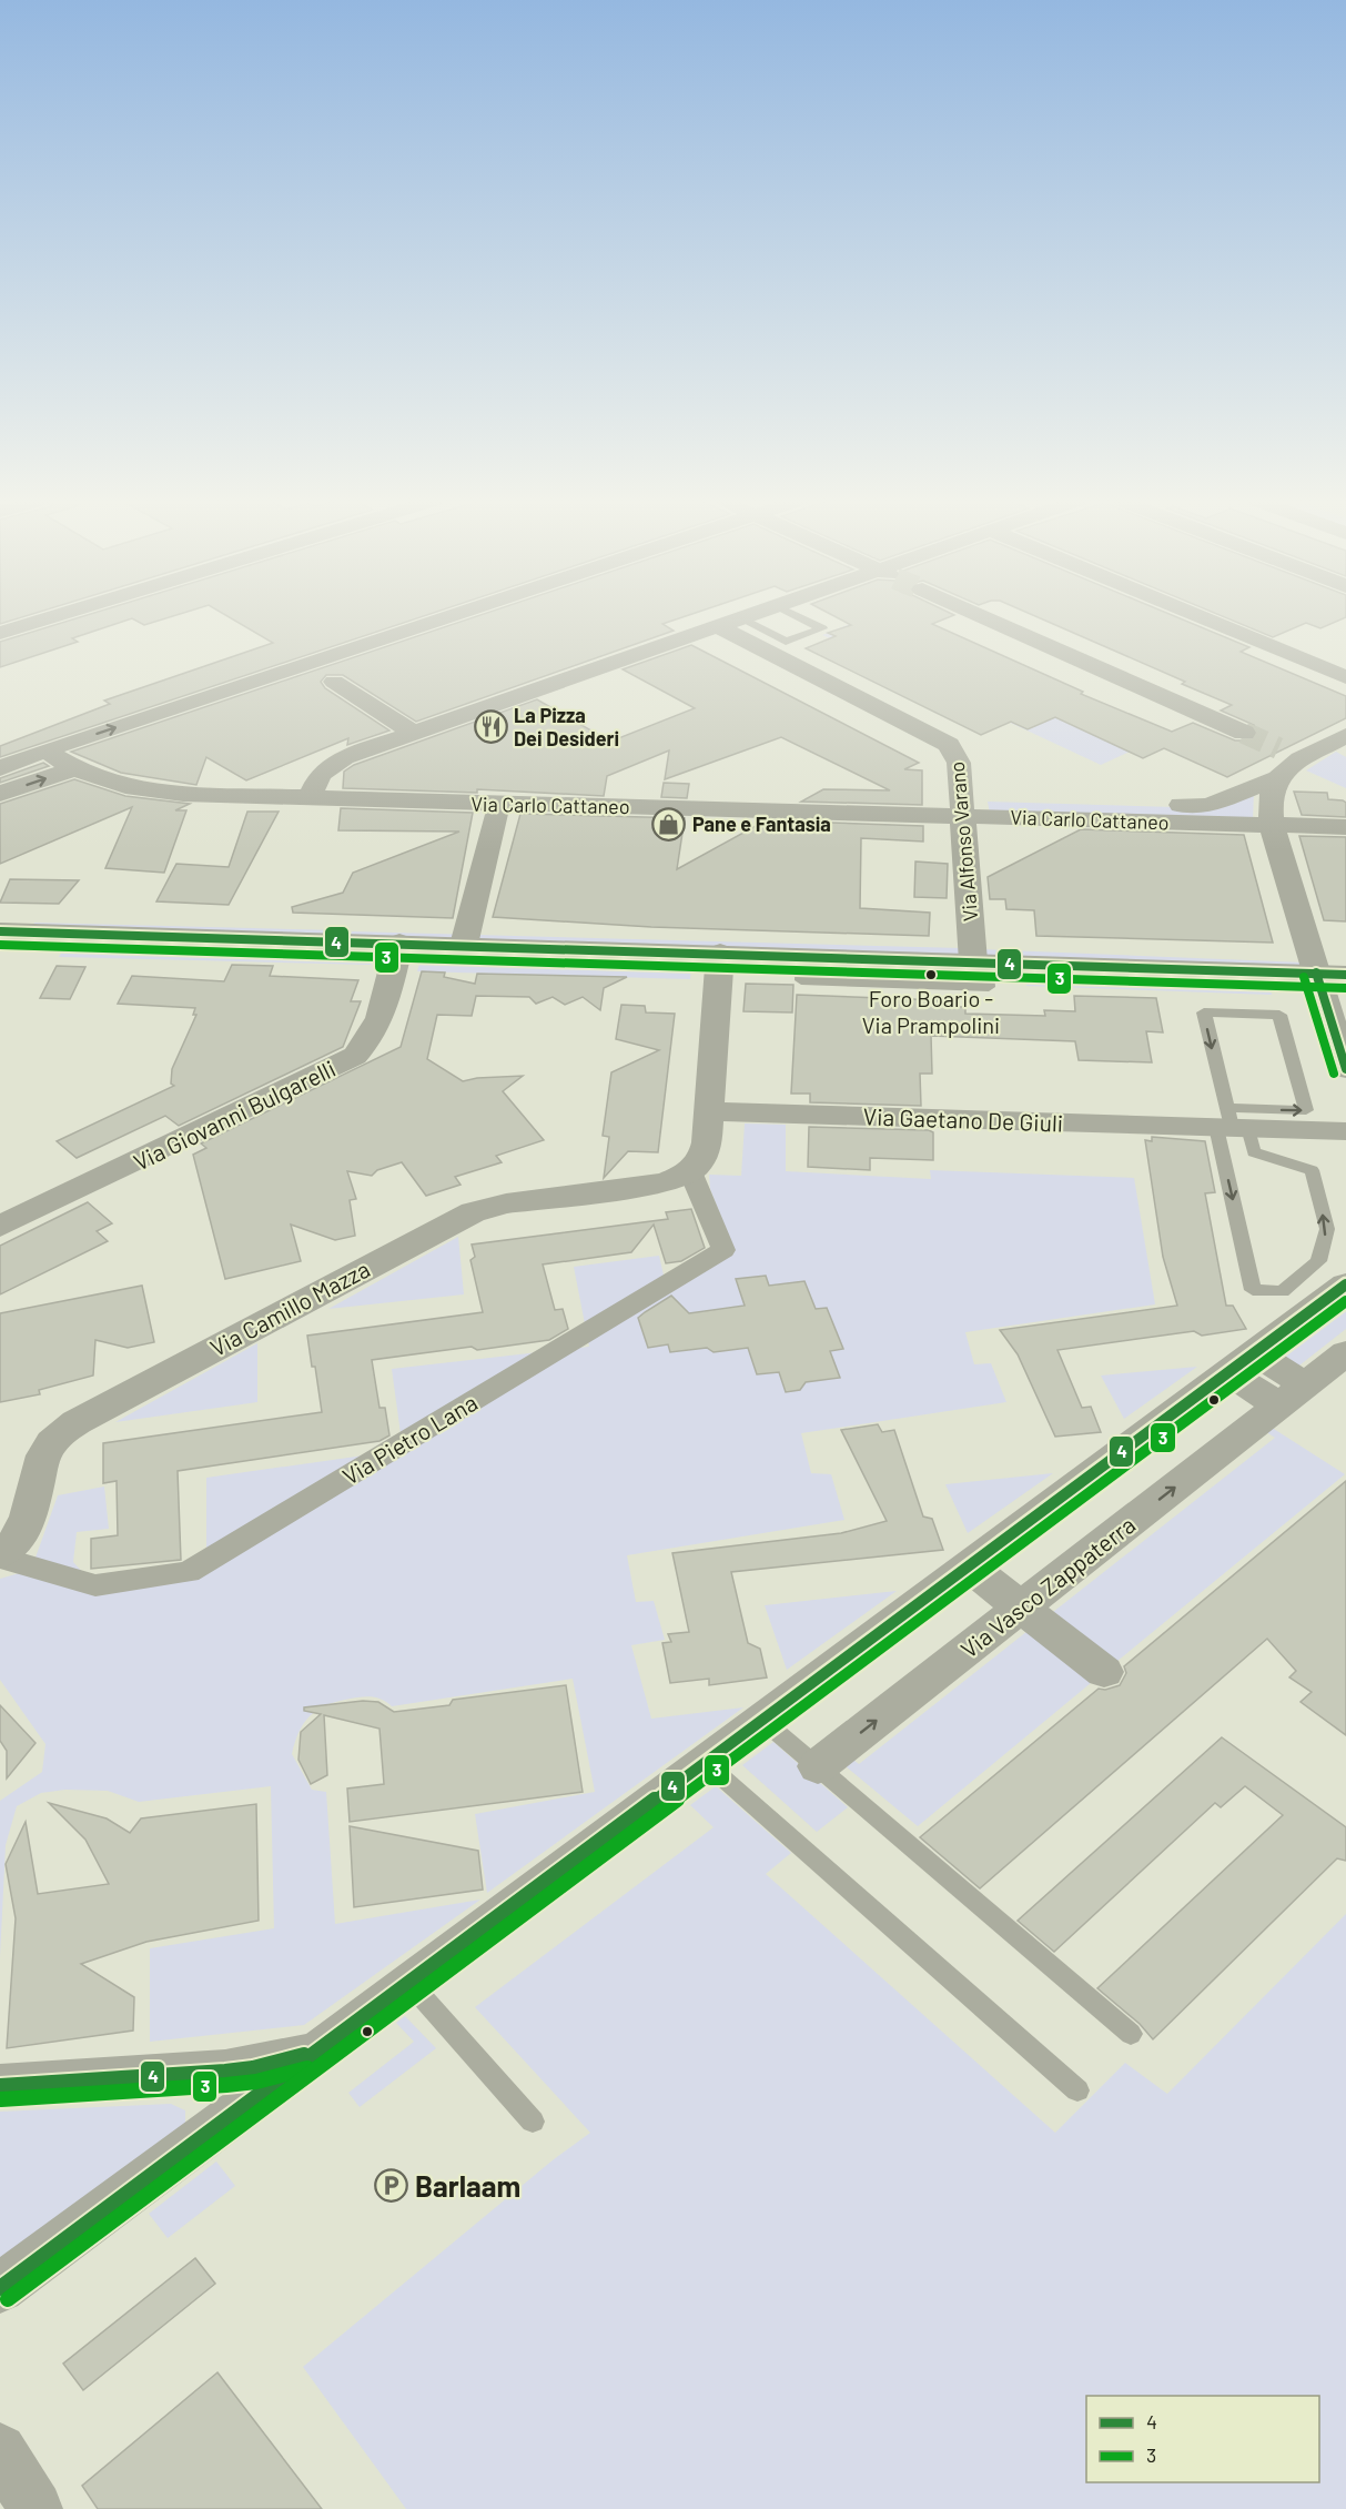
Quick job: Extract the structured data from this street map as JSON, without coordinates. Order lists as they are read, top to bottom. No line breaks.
{"streets":{"street":["Via Carlo Cattaneo","Via Alfonso Varano","Via Giovanni Bulgarelli","Via Gaetano De Giuli","Via Camillo Mazza","Via Pietro Lana","Via Vasco Zappaterra"]},"crossings":[["Via Carlo Cattaneo","Via Alfonso Varano"],["Via Camillo Mazza","Via Pietro Lana"]],"places":{"restaurant":["La Pizza Dei Desideri"],"shop":["Pane e Fantasia"],"other":["Foro Boario - Via Prampolini"],"parking":["Barlaam"]},"lines":["transit line 4","transit line 3"],"legend":["4","3"]}
